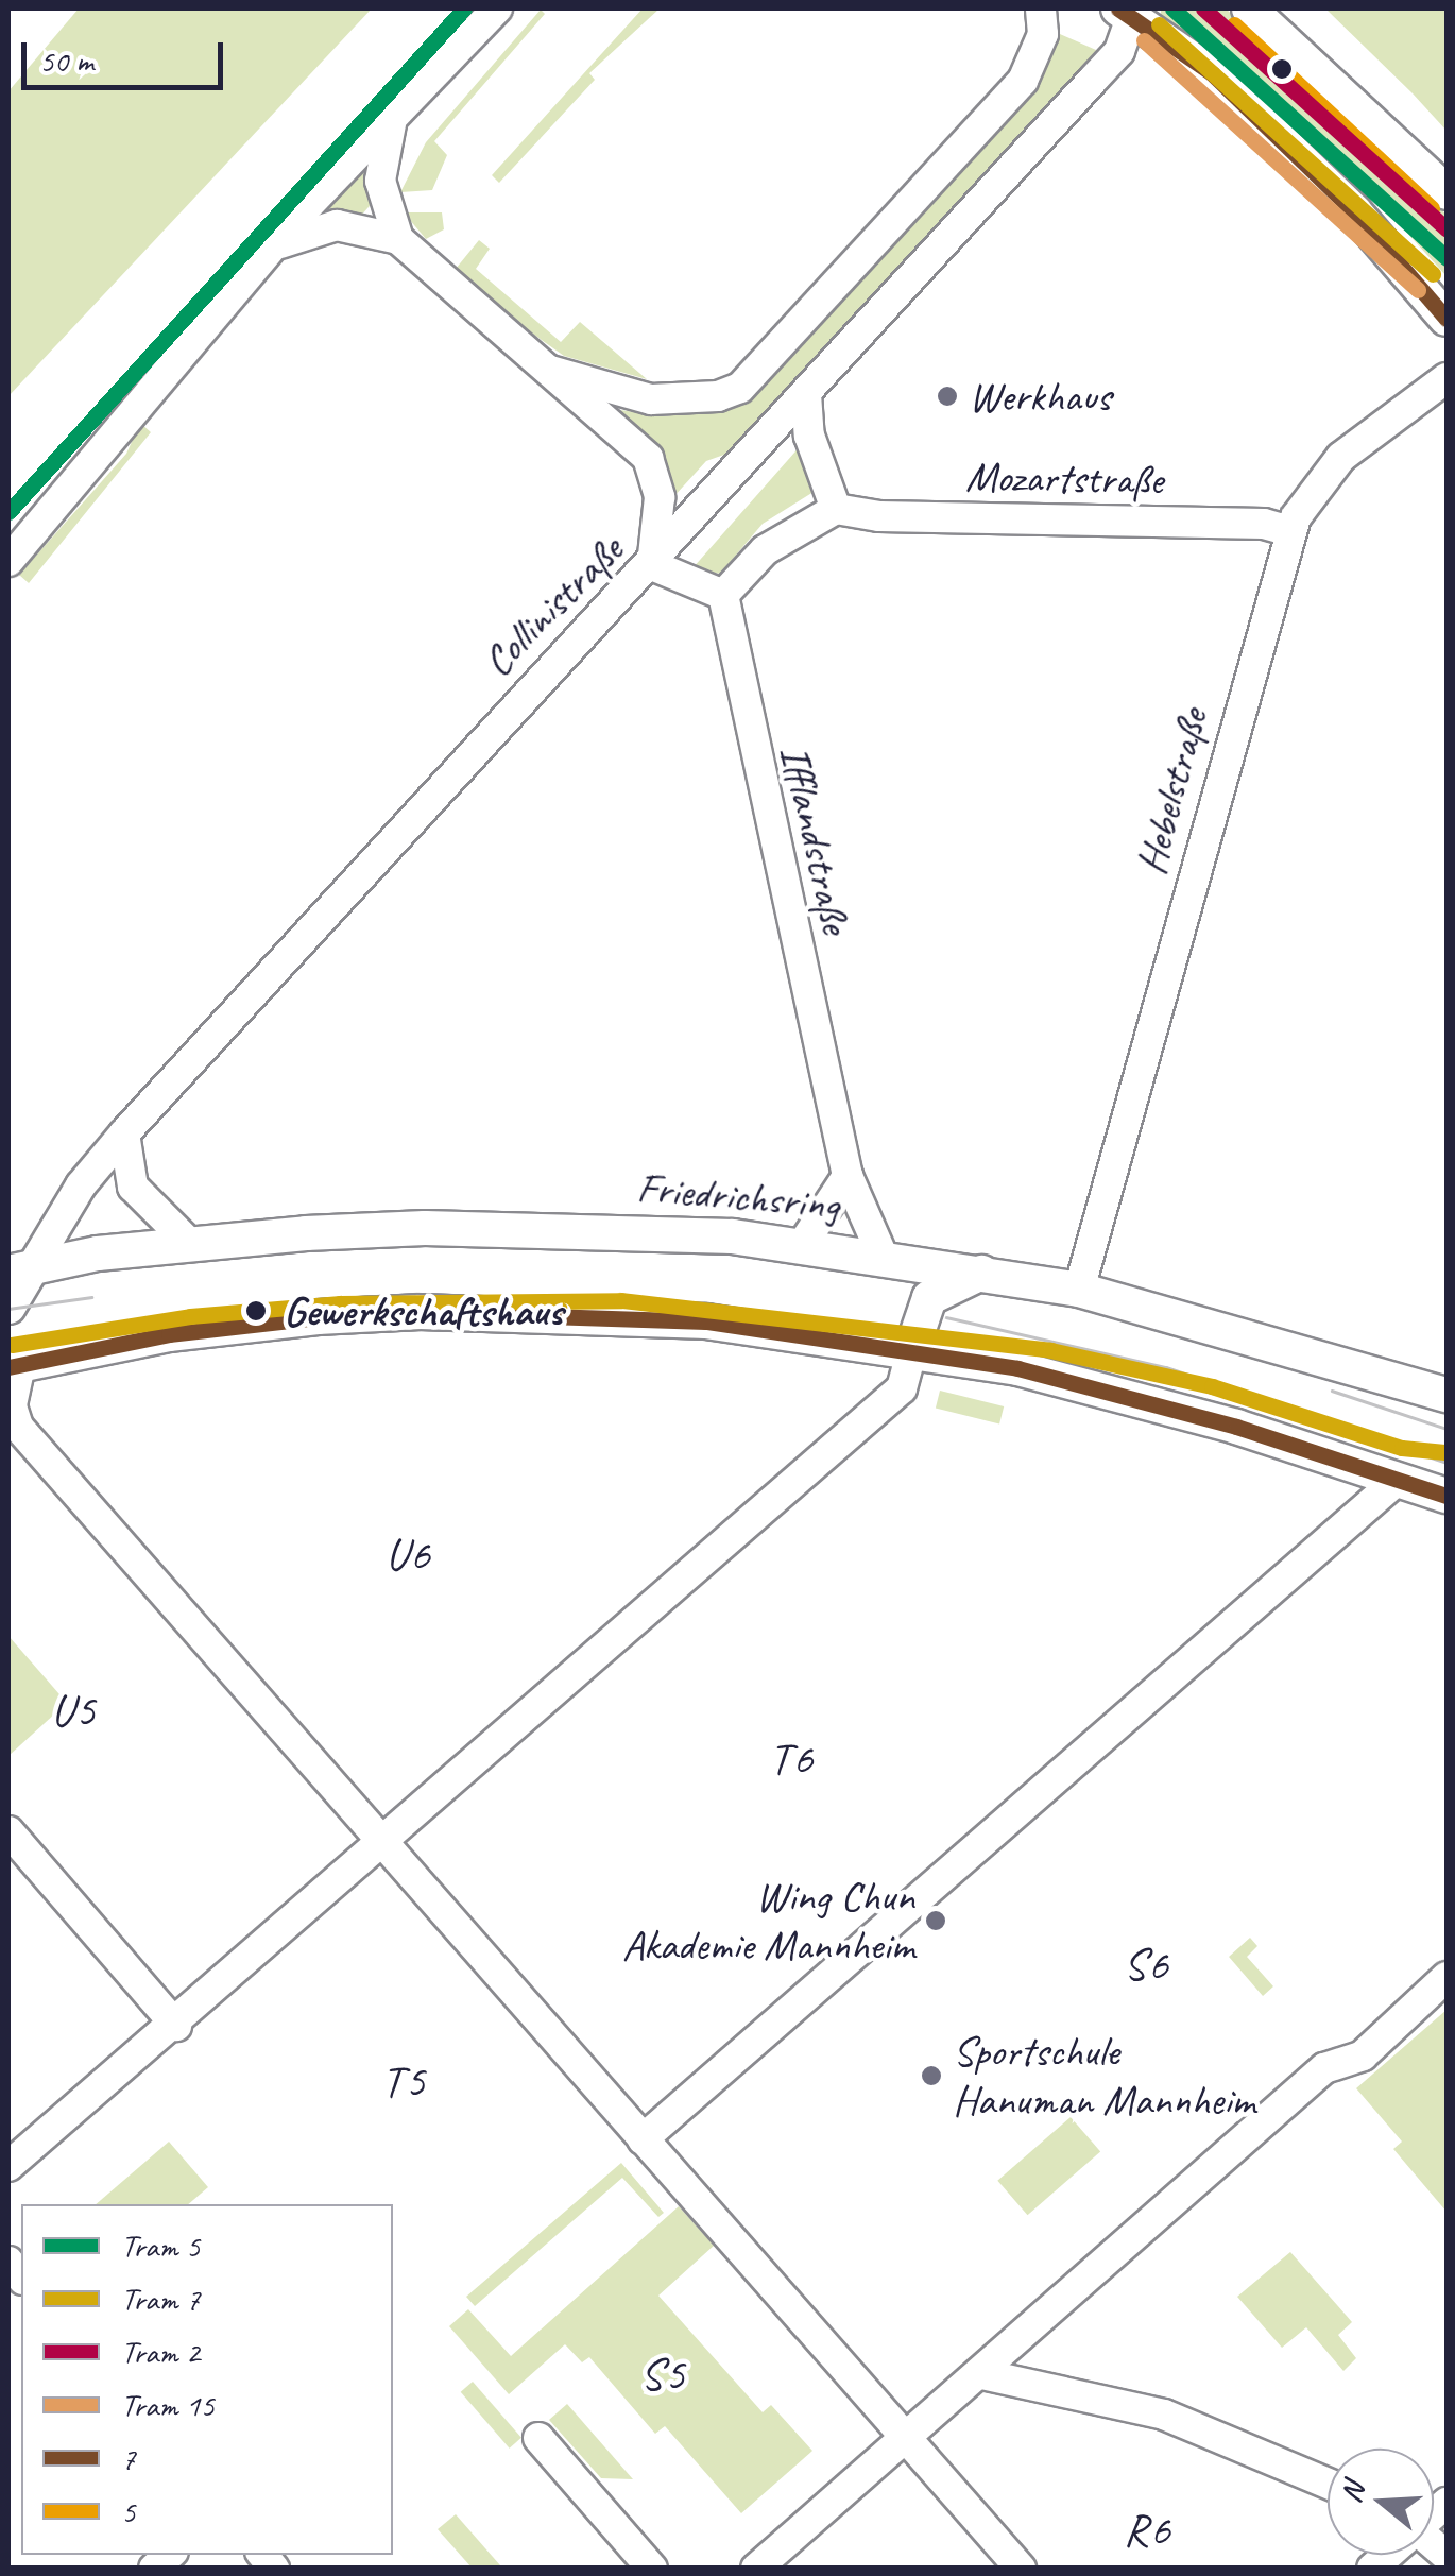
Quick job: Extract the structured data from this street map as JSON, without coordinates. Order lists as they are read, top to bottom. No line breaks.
{"streets":{"main road":["Friedrichsring"],"street":["Mozartstraße","Collinistraße","Hebelstraße","Ifflandstraße"]},"crossings":[["Mozartstraße","Hebelstraße"],["Collinistraße","Friedrichsring"],["Hebelstraße","Friedrichsring"],["Ifflandstraße","Friedrichsring"]],"districts":["U6","U5","T6","S6","T5","S5","R6"],"places":["Werkhaus","Gewerkschaftshaus","Wing Chun Akademie Mannheim","Sportschule Hanuman Mannheim"],"lines":["tram line 5","tram line 2","transit line 7","tram line 7","transit line 5","tram line 15"],"legend":["Tram 5","Tram 7","Tram 2","Tram 15","7","5"],"scale_bar":"50 m","north":"left"}
